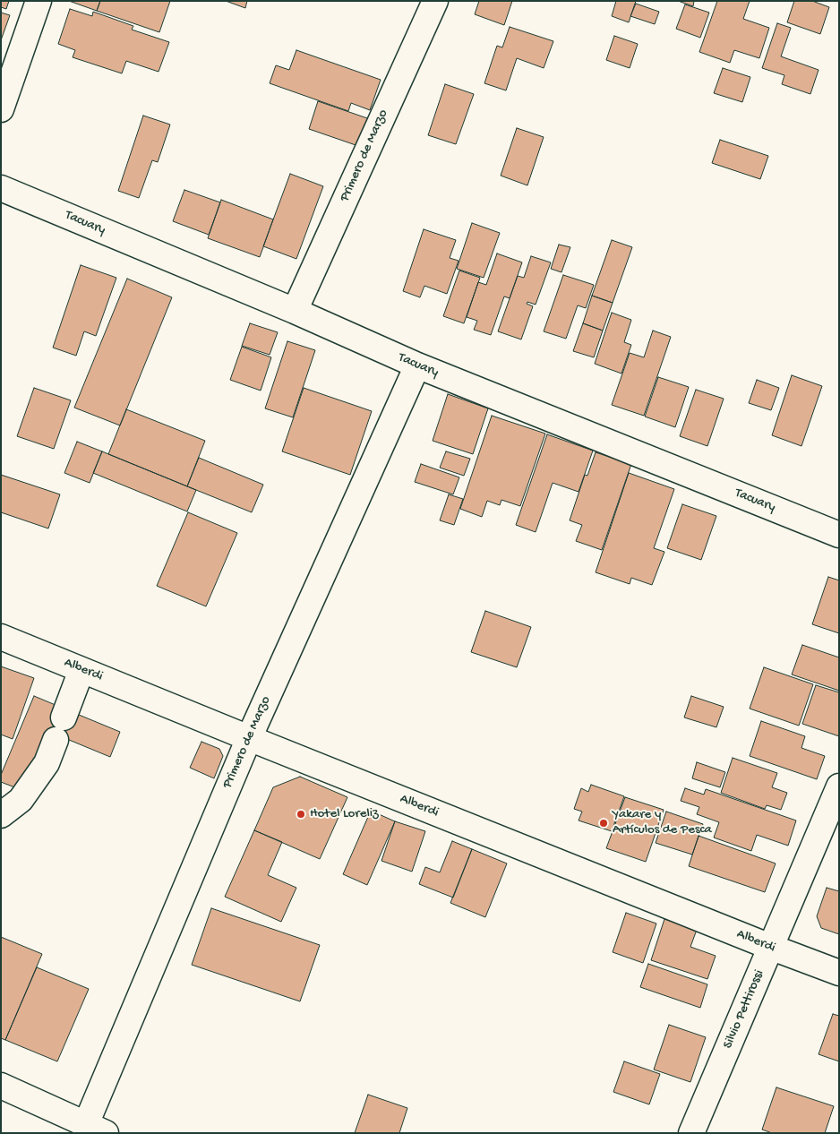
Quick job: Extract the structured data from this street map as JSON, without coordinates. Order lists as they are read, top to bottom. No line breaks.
{"streets":{"street":["Primero de Marzo","Tacuary","Alberdi","Silvio Pettirossi"]},"crossings":[["Primero de Marzo","Tacuary"],["Primero de Marzo","Alberdi"],["Alberdi","Silvio Pettirossi"]],"places":["Hotel Loreliz","Yakare y Artículos de Pesca"]}
